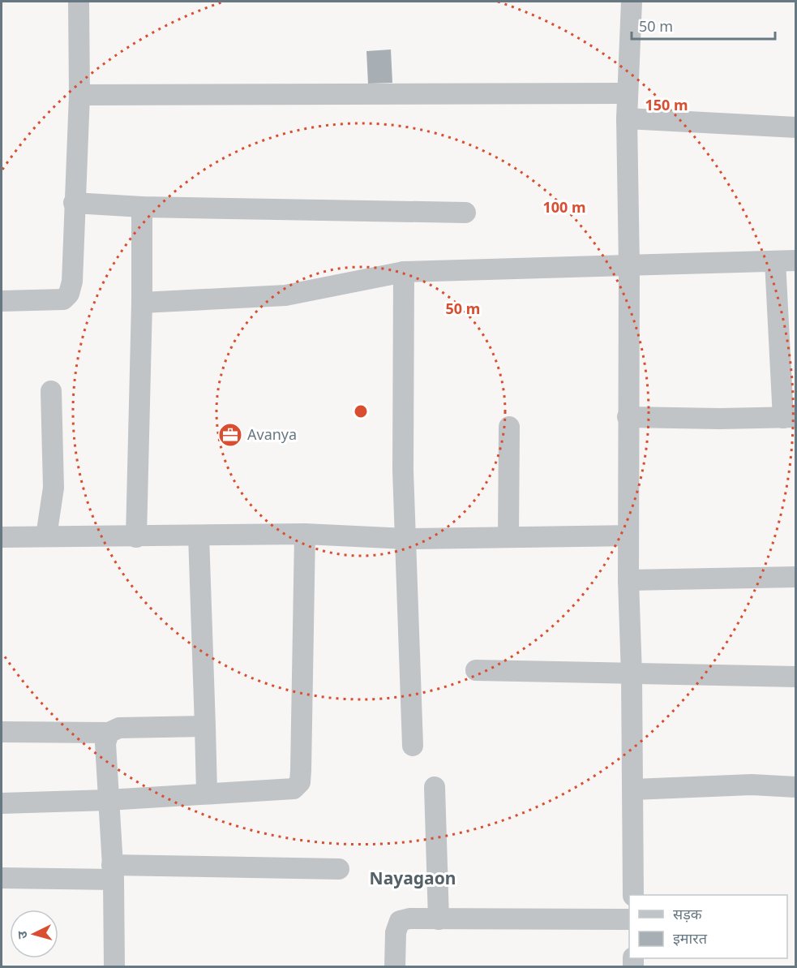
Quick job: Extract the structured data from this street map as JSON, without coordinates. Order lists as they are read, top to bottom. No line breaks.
{"districts":["Nayagaon"],"places":{"office":["Avanya"]},"legend":["सड़क","इमारत"],"scale_bar":"50 m","north":"left","rings":["150 m","100 m","50 m"]}
